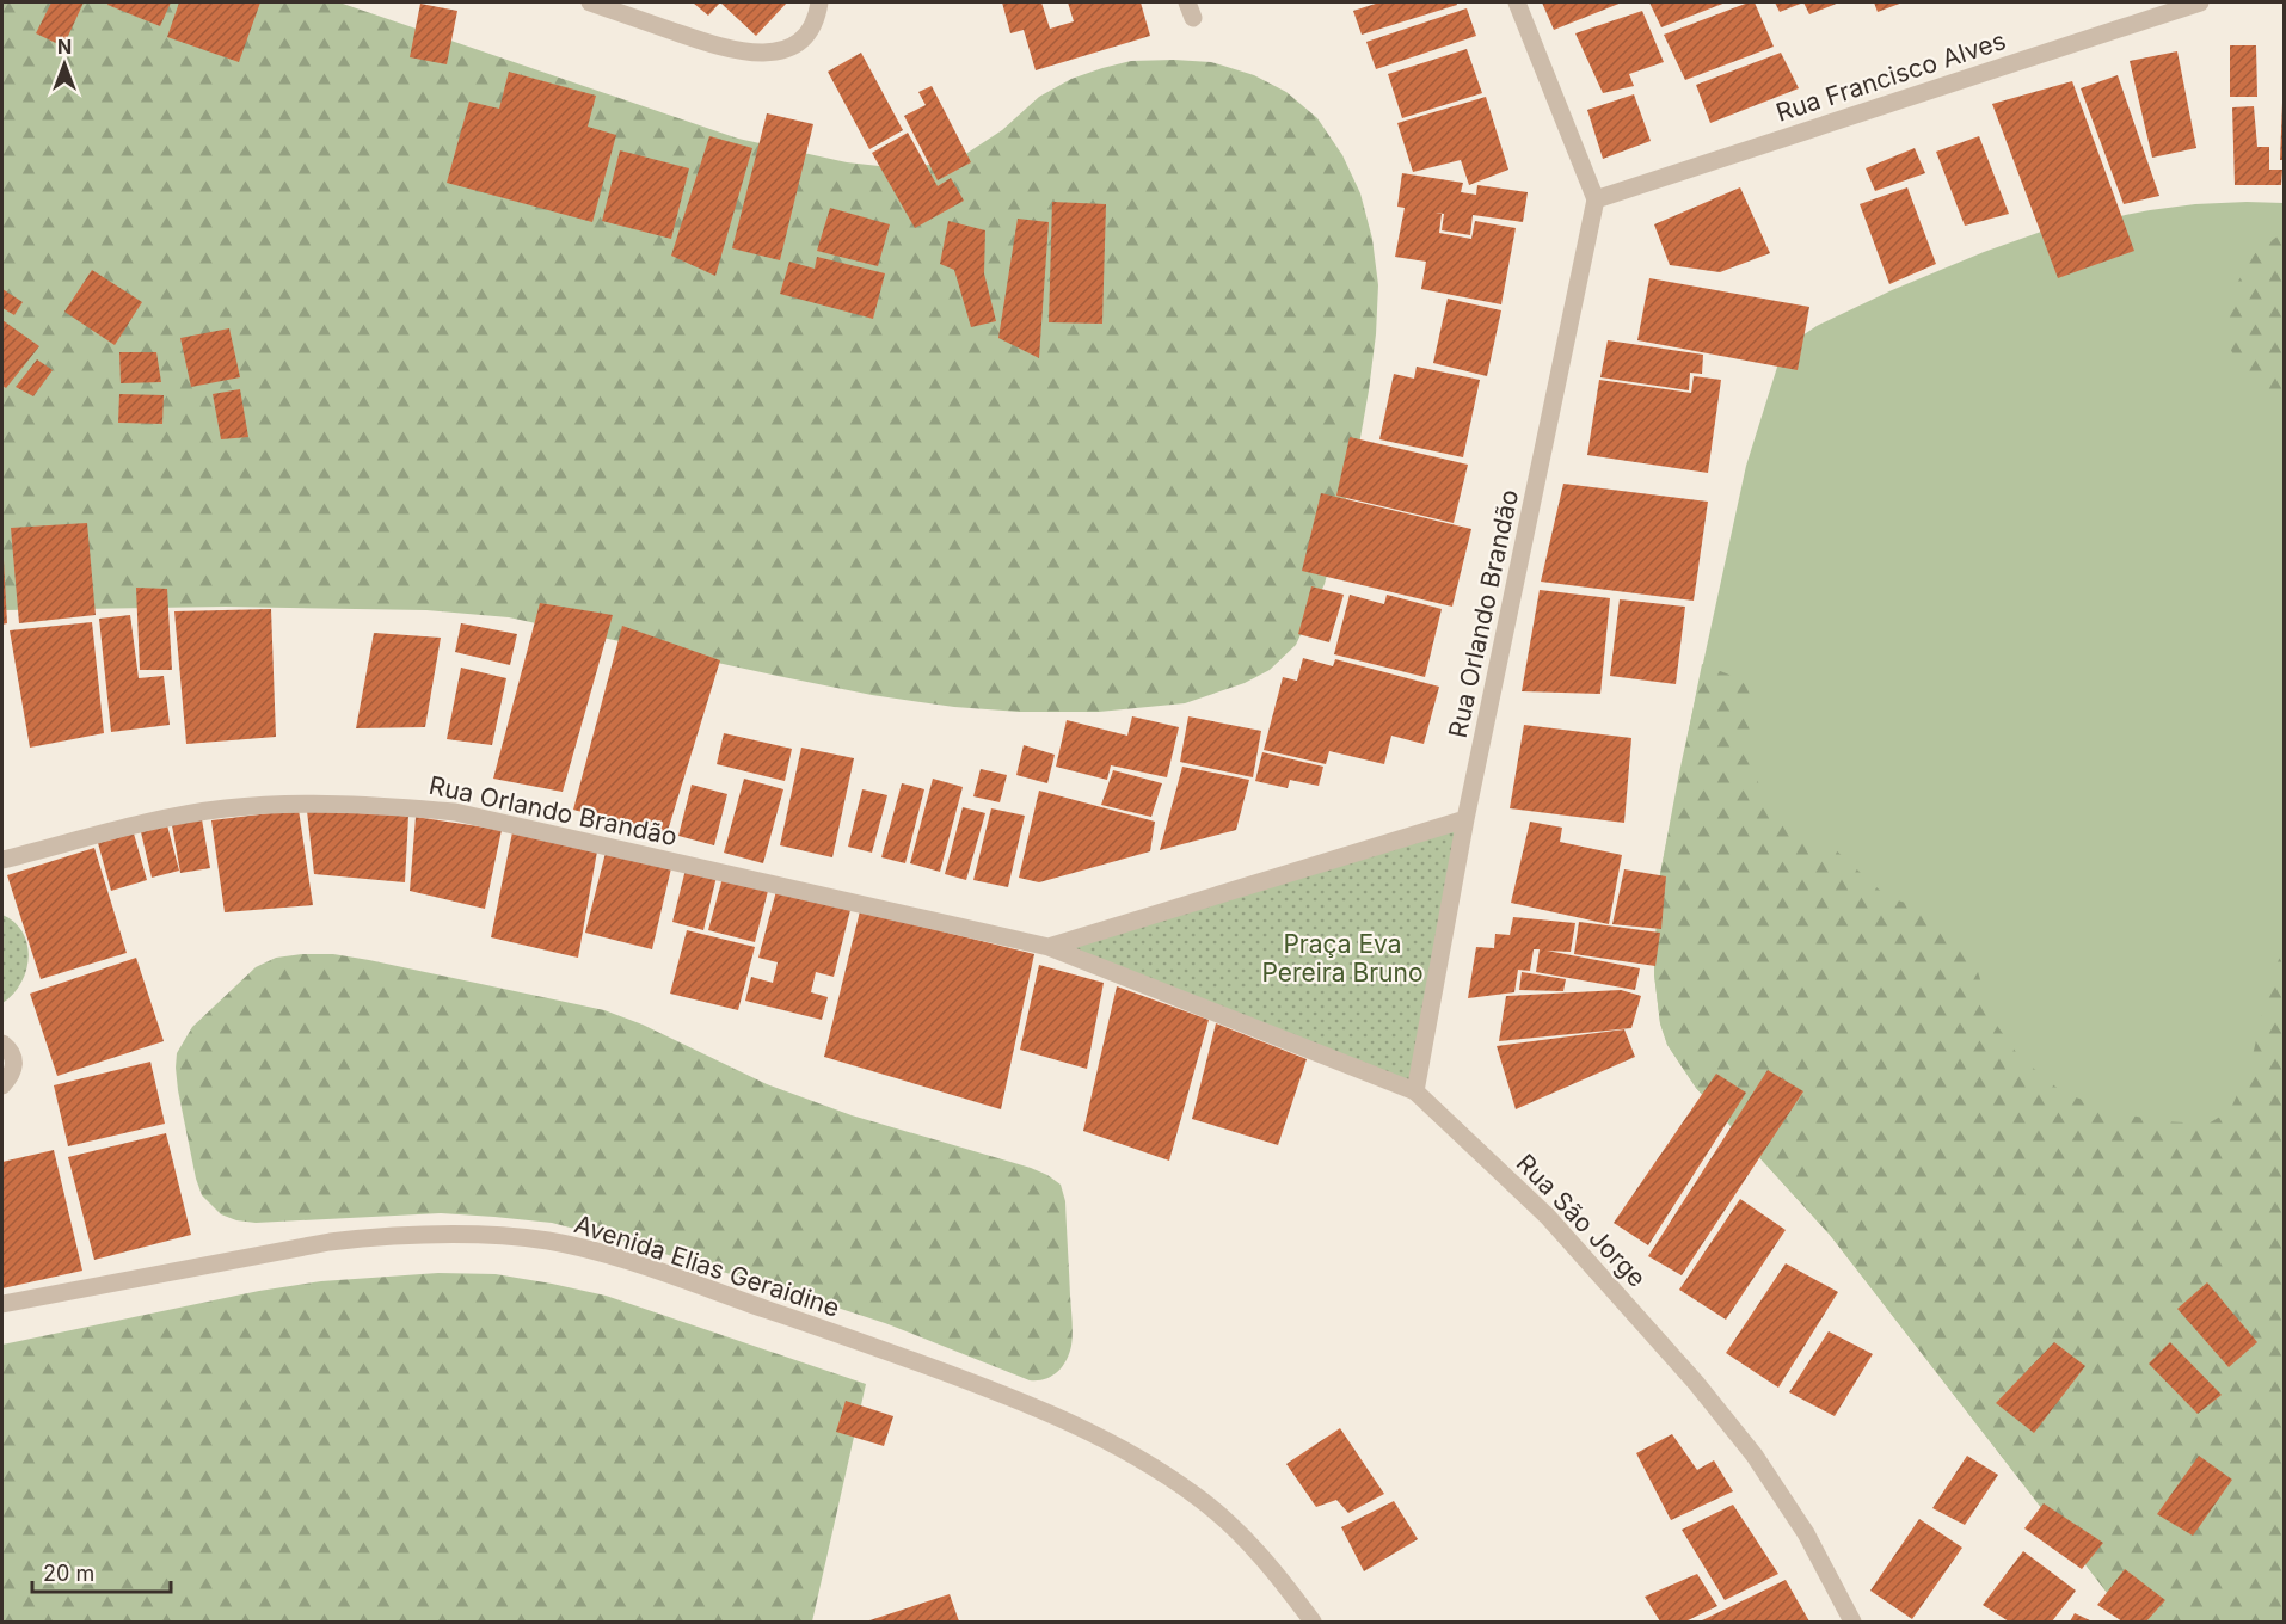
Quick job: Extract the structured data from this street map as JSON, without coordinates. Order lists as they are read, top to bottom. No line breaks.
{"streets":{"street":["Rua Francisco Alves","Rua Orlando Brandão","Rua São Jorge","Avenida Elias Geraidine"]},"crossings":[["Rua Francisco Alves","Rua Orlando Brandão"],["Rua Orlando Brandão","Rua São Jorge"]],"parks":["Praça Eva Pereira Bruno"],"scale_bar":"20 m","north":"top"}
